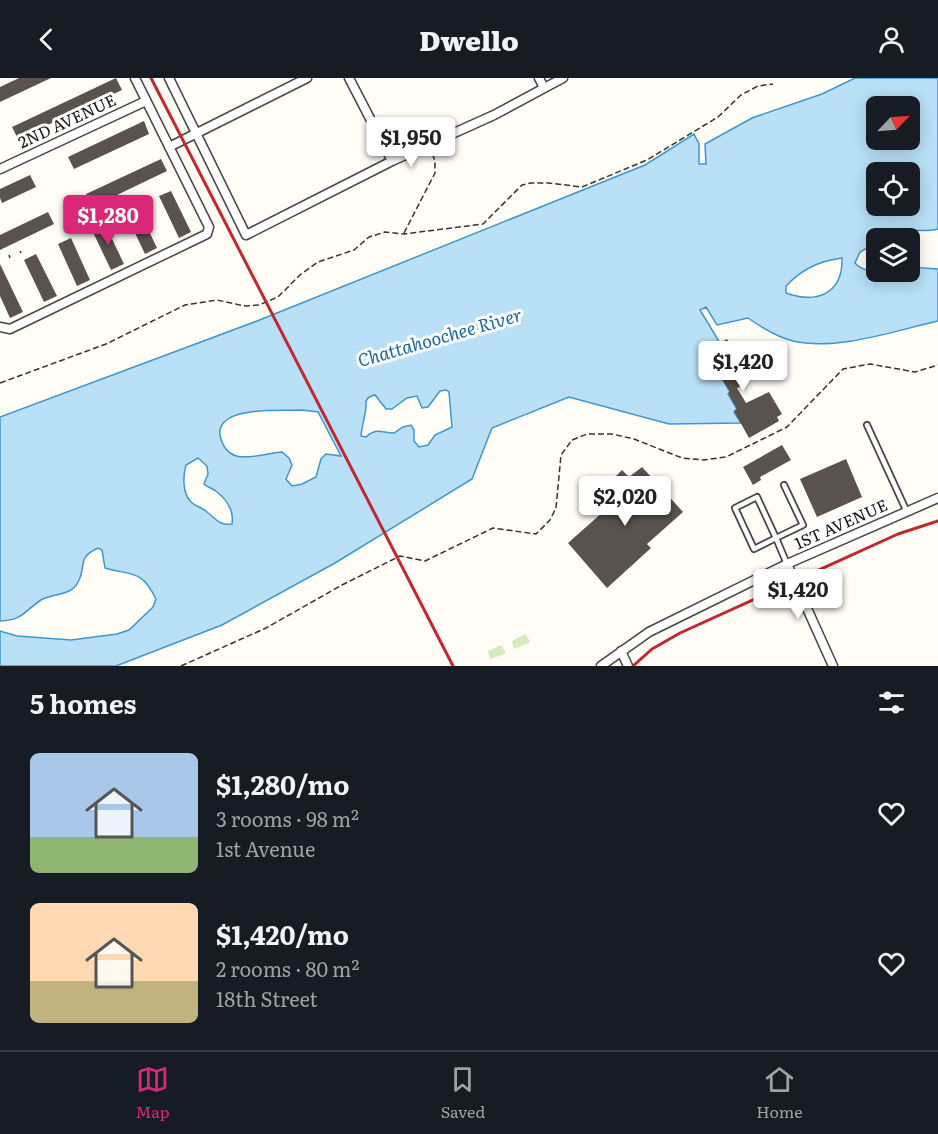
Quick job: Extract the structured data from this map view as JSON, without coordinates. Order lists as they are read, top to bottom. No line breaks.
{"streets":{"street":["2ND AVENUE","1ST AVENUE"]},"water":["Chattahoochee River"],"north":"top right","page":{"header":"Dwello","price":["$1,950","$1,280","$1,420","$2,020","$1,420"],"heading":"5 homes","list":[{"name":"$1,280/mo","note":"3 rooms · 98 m² · 1st Avenue"},{"name":"$1,420/mo","note":"2 rooms · 80 m² · 18th Street"}],"tabs":["Map","Saved","Home"]}}
